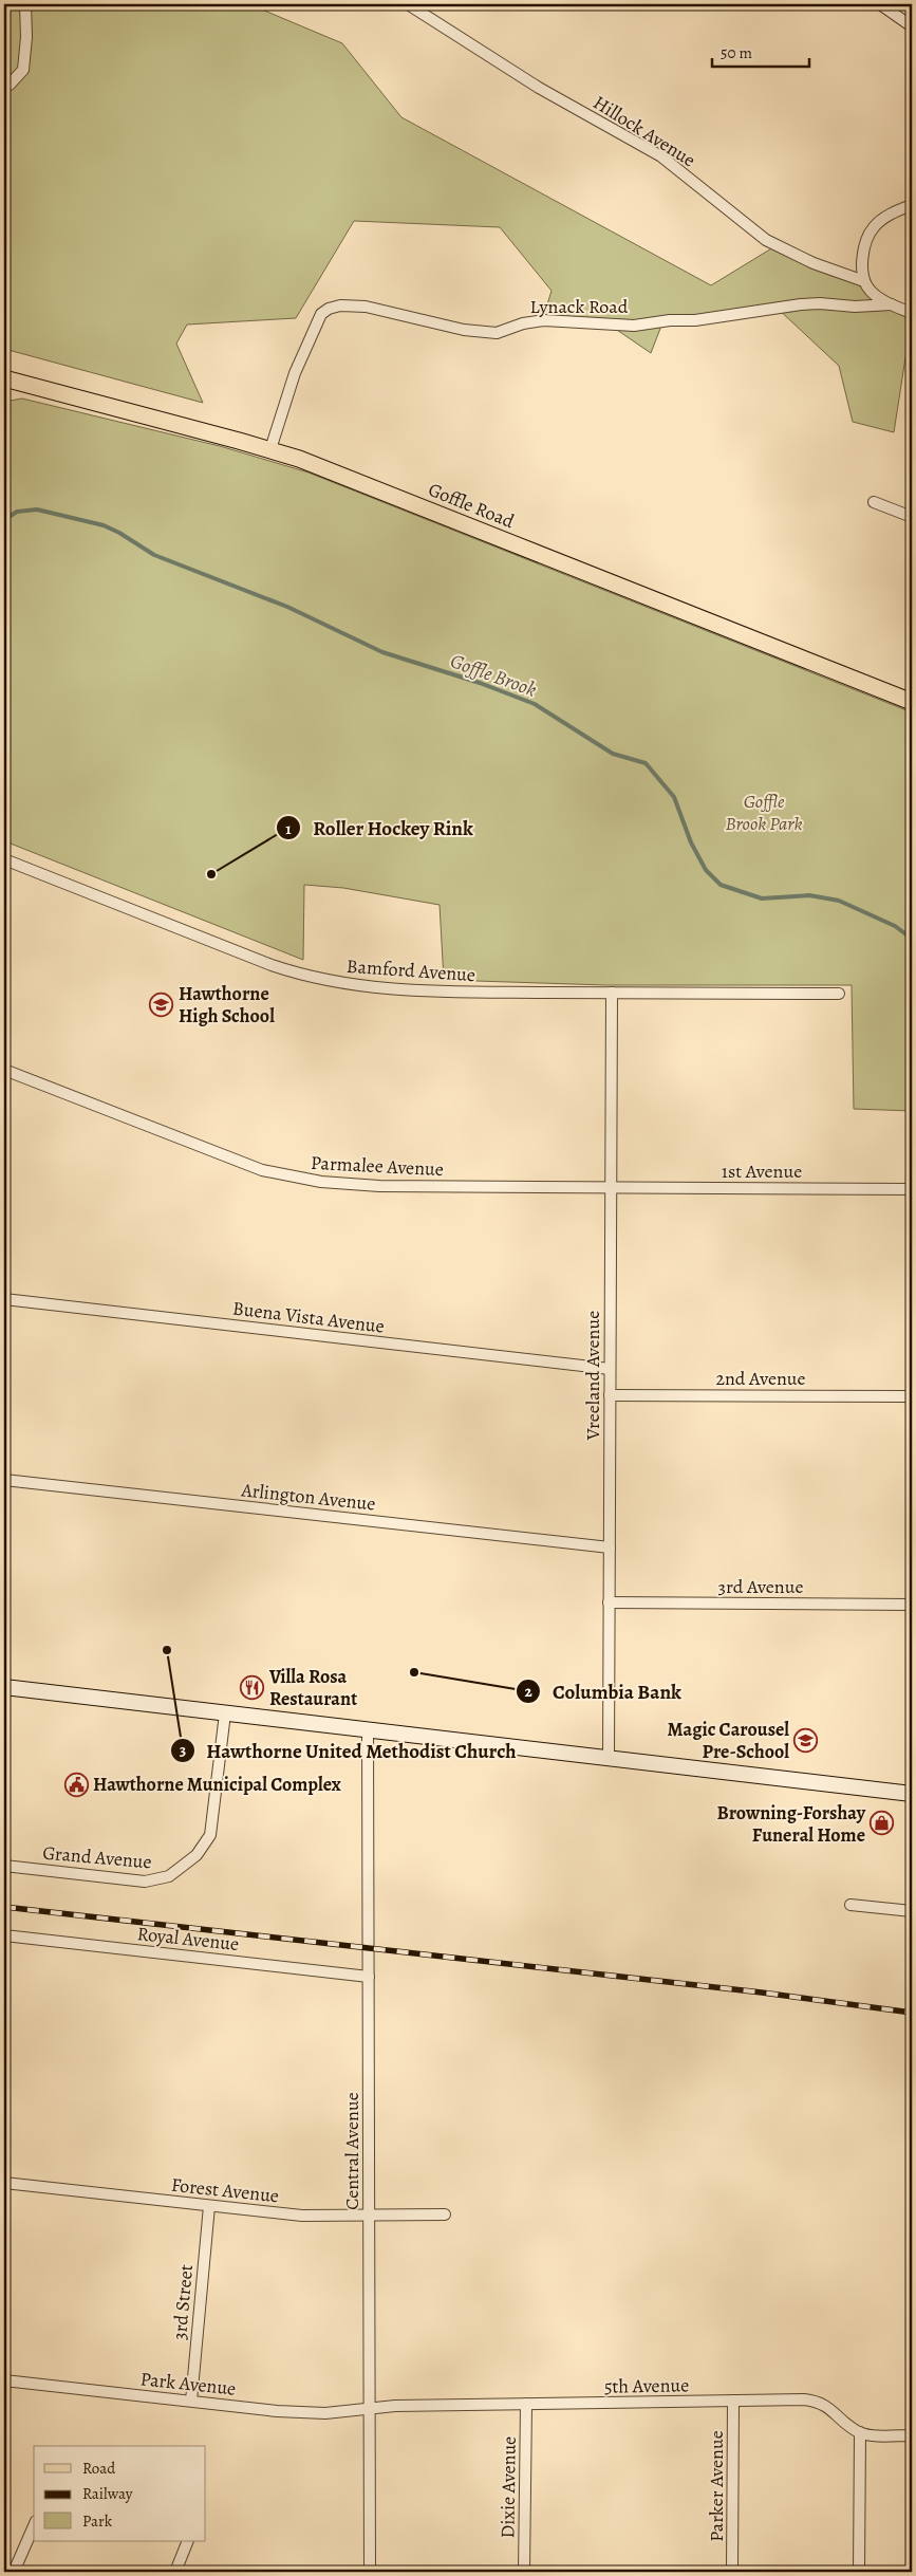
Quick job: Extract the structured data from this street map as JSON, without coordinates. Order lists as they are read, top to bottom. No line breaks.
{"streets":{"main road":["Goffle Road"],"street":["Hillock Avenue","Lynack Road","Bamford Avenue","Parmalee Avenue","1st Avenue","Buena Vista Avenue","Vreeland Avenue","2nd Avenue","Arlington Avenue","3rd Avenue","Grand Avenue","Royal Avenue","Central Avenue","Forest Avenue","3rd Street","Park Avenue","5th Avenue","Parker Avenue","Dixie Avenue"]},"crossings":[["Lynack Road","Goffle Road"],["Bamford Avenue","Vreeland Avenue"],["Parmalee Avenue","1st Avenue"],["Parmalee Avenue","Vreeland Avenue"],["1st Avenue","Vreeland Avenue"],["Buena Vista Avenue","Vreeland Avenue"],["Vreeland Avenue","2nd Avenue"],["Vreeland Avenue","Arlington Avenue"],["Vreeland Avenue","3rd Avenue"],["Royal Avenue","Central Avenue"],["Central Avenue","Forest Avenue"],["Central Avenue","Park Avenue"],["Central Avenue","5th Avenue"],["Forest Avenue","3rd Street"],["3rd Street","Park Avenue"],["Park Avenue","5th Avenue"],["5th Avenue","Parker Avenue"],["5th Avenue","Dixie Avenue"]],"water":["Goffle Brook"],"parks":["Goffle Brook Park"],"places":{"other":["Roller Hockey Rink","Hawthorne United Methodist Church","Columbia Bank"],"school or university":["Hawthorne High School","Magic Carousel Pre-School"],"restaurant":["Villa Rosa Restaurant"],"public building":["Hawthorne Municipal Complex"],"shop":["Browning-Forshay Funeral Home"]},"legend":["Road","Railway","Park"],"scale_bar":"50 m"}
